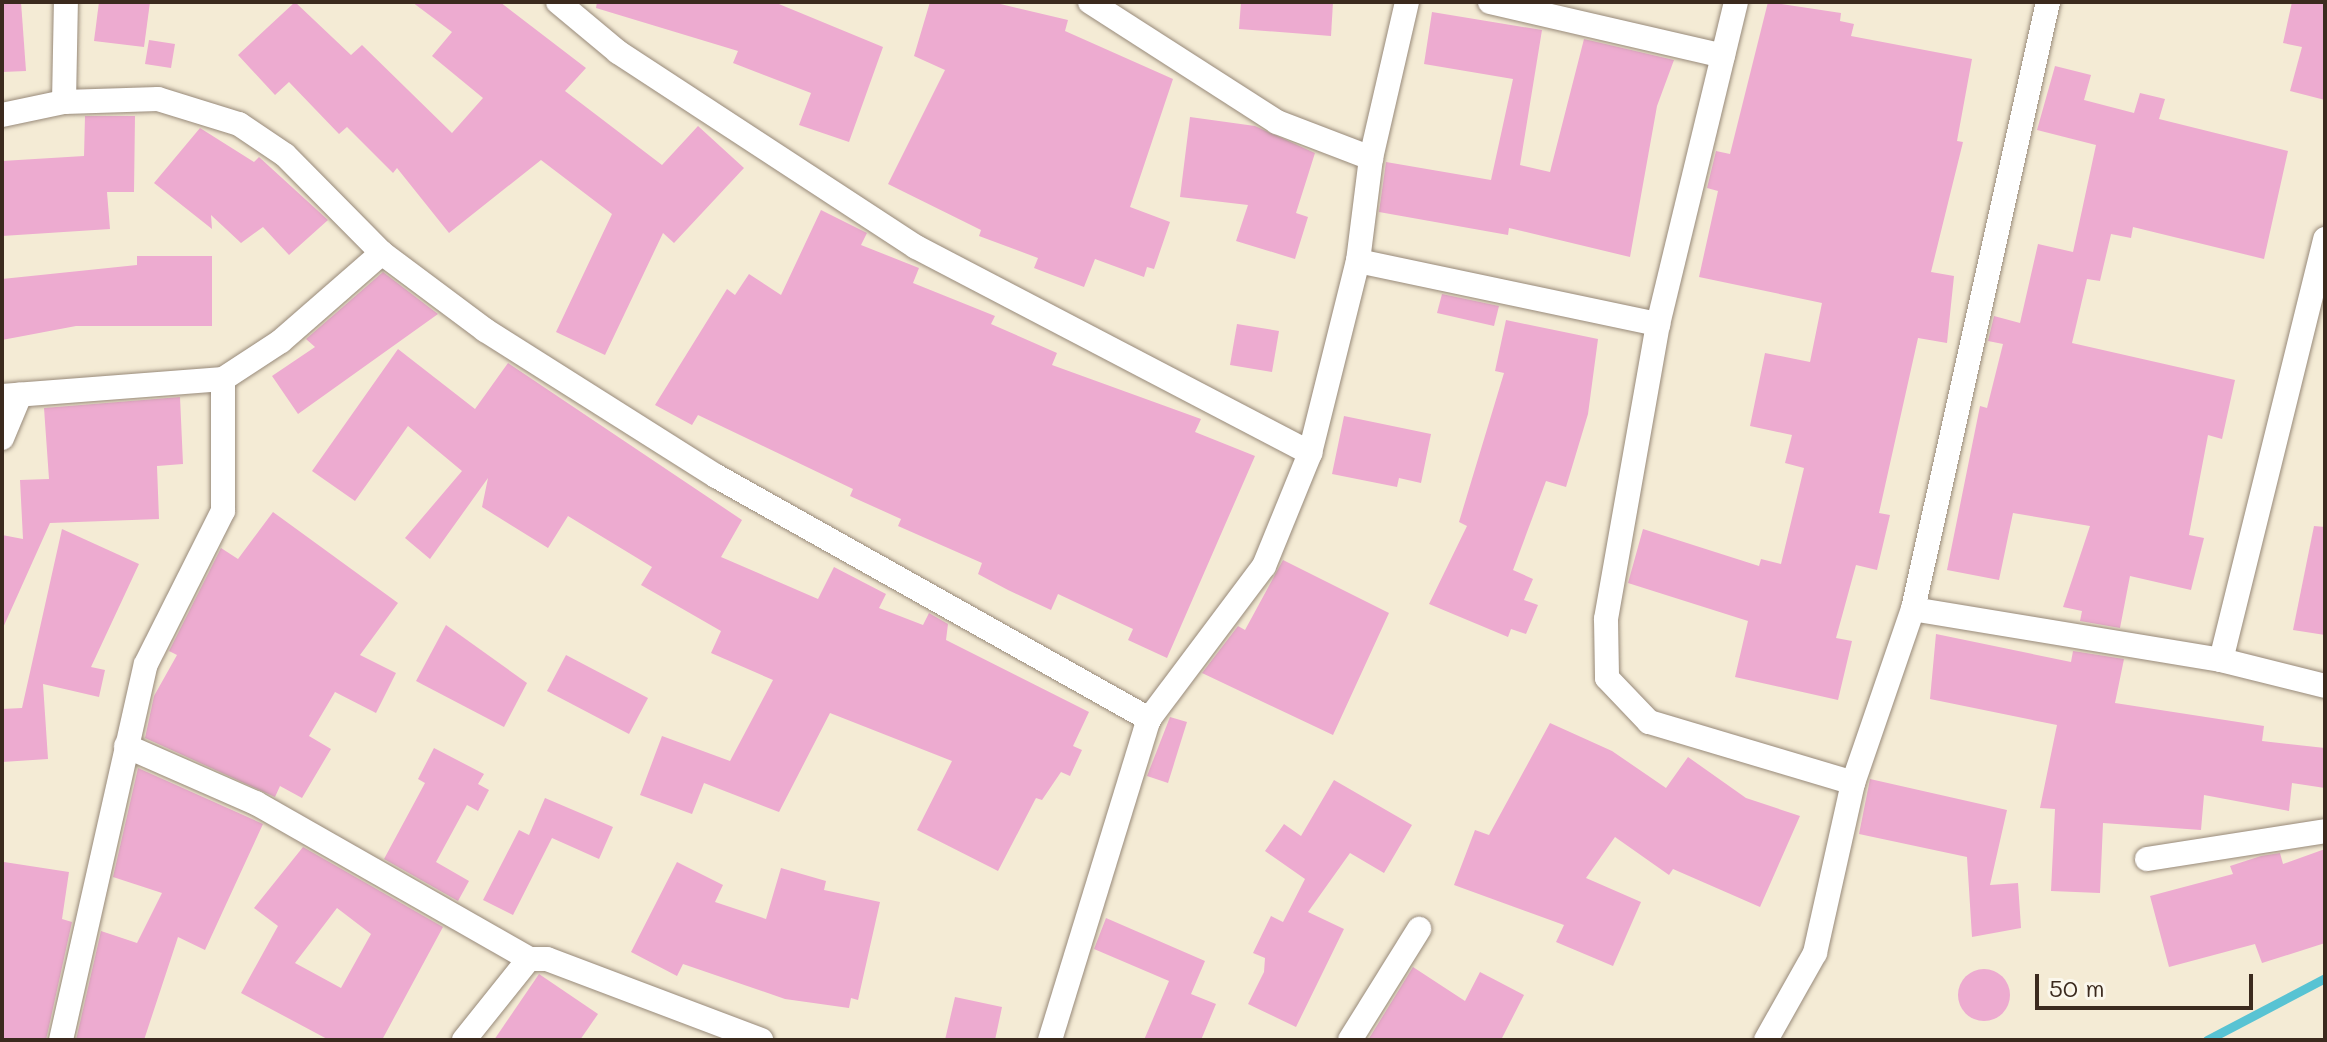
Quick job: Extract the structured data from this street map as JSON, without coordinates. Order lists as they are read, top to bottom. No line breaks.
{"scale_bar":"50 m"}
